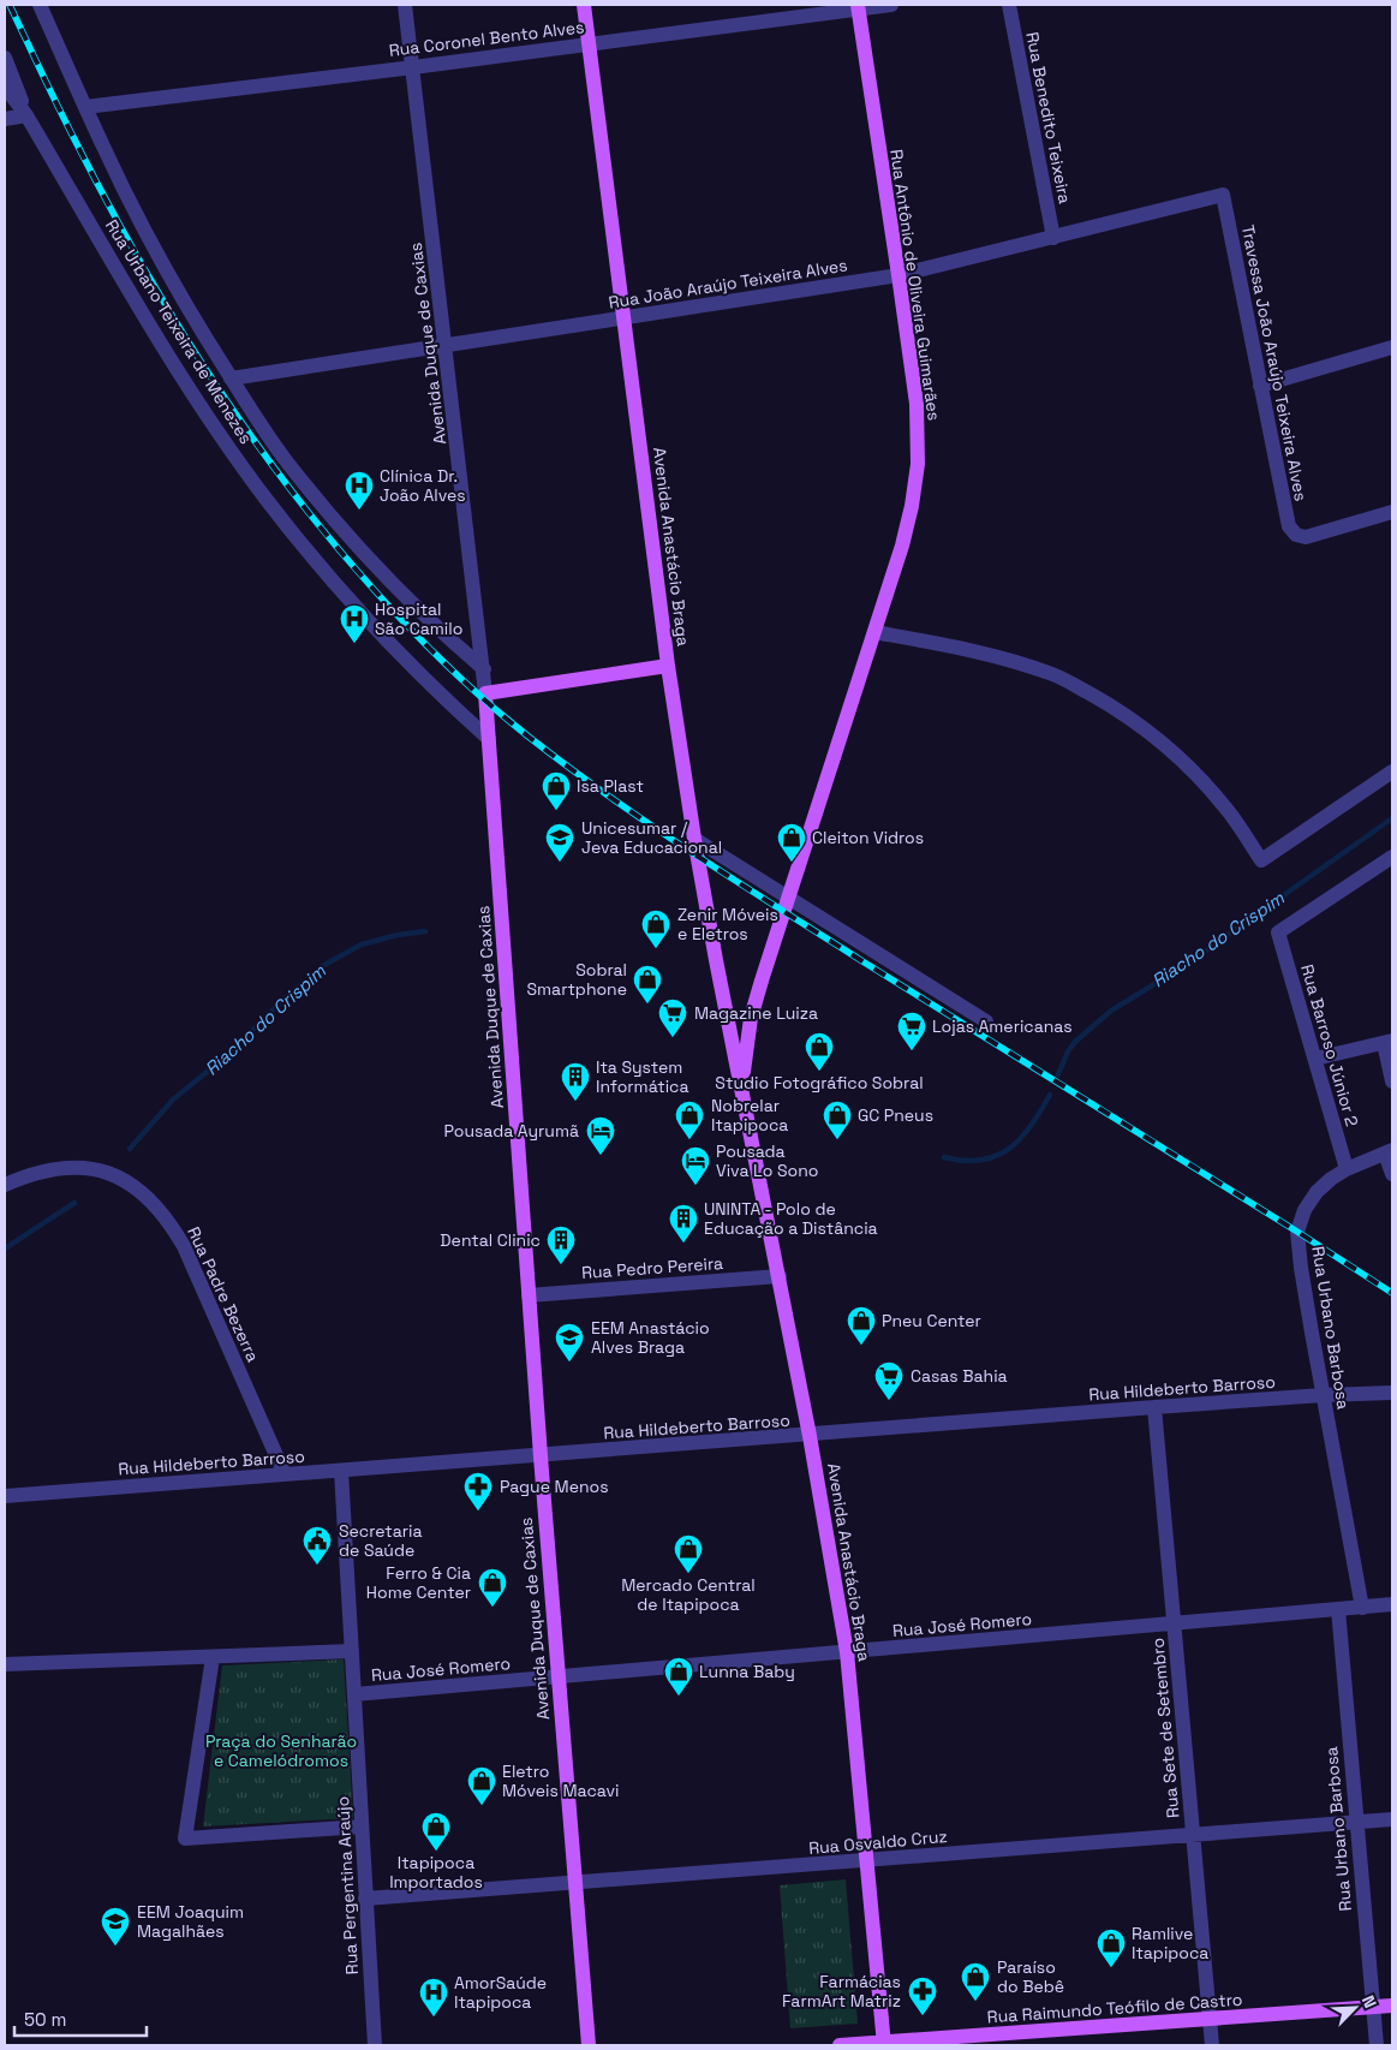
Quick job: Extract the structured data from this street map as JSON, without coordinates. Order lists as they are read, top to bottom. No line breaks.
{"streets":{"main road":["Rua Antônio de Oliveira Guimarães","Avenida Duque de Caxias","Avenida Anastácio Braga","Rua Raimundo Teófilo de Castro"],"street":["Rua Coronel Bento Alves","Rua Benedito Teixeira","Rua João Araújo Teixeira Alves","Rua Urbano Teixeira de Menezes","Travessa João Araújo Teixeira Alves","Rua Barroso Júnior 2","Rua Pedro Pereira","Rua Padre Bezerra","Rua Urbano Barbosa","Rua Hildeberto Barroso","Rua José Romero","Rua Sete de Setembro","Rua Osvaldo Cruz","Rua Pergentina Araújo"]},"crossings":[["Rua Coronel Bento Alves","Rua Antônio de Oliveira Guimarães"],["Rua Coronel Bento Alves","Rua Urbano Teixeira de Menezes"],["Rua Coronel Bento Alves","Avenida Duque de Caxias"],["Rua Coronel Bento Alves","Avenida Anastácio Braga"],["Rua Benedito Teixeira","Rua João Araújo Teixeira Alves"],["Rua João Araújo Teixeira Alves","Rua Antônio de Oliveira Guimarães"],["Rua João Araújo Teixeira Alves","Rua Urbano Teixeira de Menezes"],["Rua João Araújo Teixeira Alves","Avenida Duque de Caxias"],["Rua João Araújo Teixeira Alves","Travessa João Araújo Teixeira Alves"],["Rua João Araújo Teixeira Alves","Avenida Anastácio Braga"],["Rua Antônio de Oliveira Guimarães","Avenida Anastácio Braga"],["Rua Urbano Teixeira de Menezes","Avenida Duque de Caxias"],["Avenida Duque de Caxias","Rua Pedro Pereira"],["Avenida Duque de Caxias","Rua Hildeberto Barroso"],["Avenida Duque de Caxias","Rua José Romero"],["Avenida Duque de Caxias","Rua Osvaldo Cruz"],["Avenida Anastácio Braga","Rua Pedro Pereira"],["Avenida Anastácio Braga","Rua Hildeberto Barroso"],["Avenida Anastácio Braga","Rua José Romero"],["Avenida Anastácio Braga","Rua Osvaldo Cruz"],["Avenida Anastácio Braga","Rua Raimundo Teófilo de Castro"],["Rua Barroso Júnior 2","Rua Urbano Barbosa"],["Rua Padre Bezerra","Rua Hildeberto Barroso"],["Rua Urbano Barbosa","Rua Hildeberto Barroso"],["Rua Urbano Barbosa","Rua José Romero"],["Rua Urbano Barbosa","Rua Osvaldo Cruz"],["Rua Urbano Barbosa","Rua Raimundo Teófilo de Castro"],["Rua Hildeberto Barroso","Rua Sete de Setembro"],["Rua Hildeberto Barroso","Rua Pergentina Araújo"],["Rua José Romero","Rua Sete de Setembro"],["Rua José Romero","Rua Pergentina Araújo"],["Rua Sete de Setembro","Rua Osvaldo Cruz"],["Rua Sete de Setembro","Rua Raimundo Teófilo de Castro"],["Rua Osvaldo Cruz","Rua Pergentina Araújo"]],"water":["Riacho do Crispim"],"parks":["Praça do Senharão e Camelódromos"],"places":{"hospital":["Clínica Dr. João Alves","Hospital São Camilo","AmorSaúde Itapipoca"],"shop":["Isa Plast","Cleiton Vidros","Zenir Móveis e Eletros","Sobral Smartphone","Studio Fotográfico Sobral","Nobrelar Itapipoca","GC Pneus","Pneu Center","Mercado Central de Itapipoca","Ferro & Cia Home Center","Lunna Baby","Eletro Móveis Macavi","Itapipoca Importados","Ramlive Itapipoca","Paraíso do Bebê"],"school or university":["Unicesumar / Jeva Educacional","EEM Anastácio Alves Braga","EEM Joaquim Magalhães"],"supermarket":["Magazine Luiza","Lojas Americanas","Casas Bahia"],"building":["Ita System Informática","UNINTA - Polo de Educação a Distância","Dental Clinic"],"hotel":["Pousada Ayrumã","Pousada Viva Lo Sono"],"pharmacy":["Pague Menos","Farmácias FarmArt Matriz"],"public building":["Secretaria de Saúde"]},"scale_bar":"50 m","north":"top right"}
